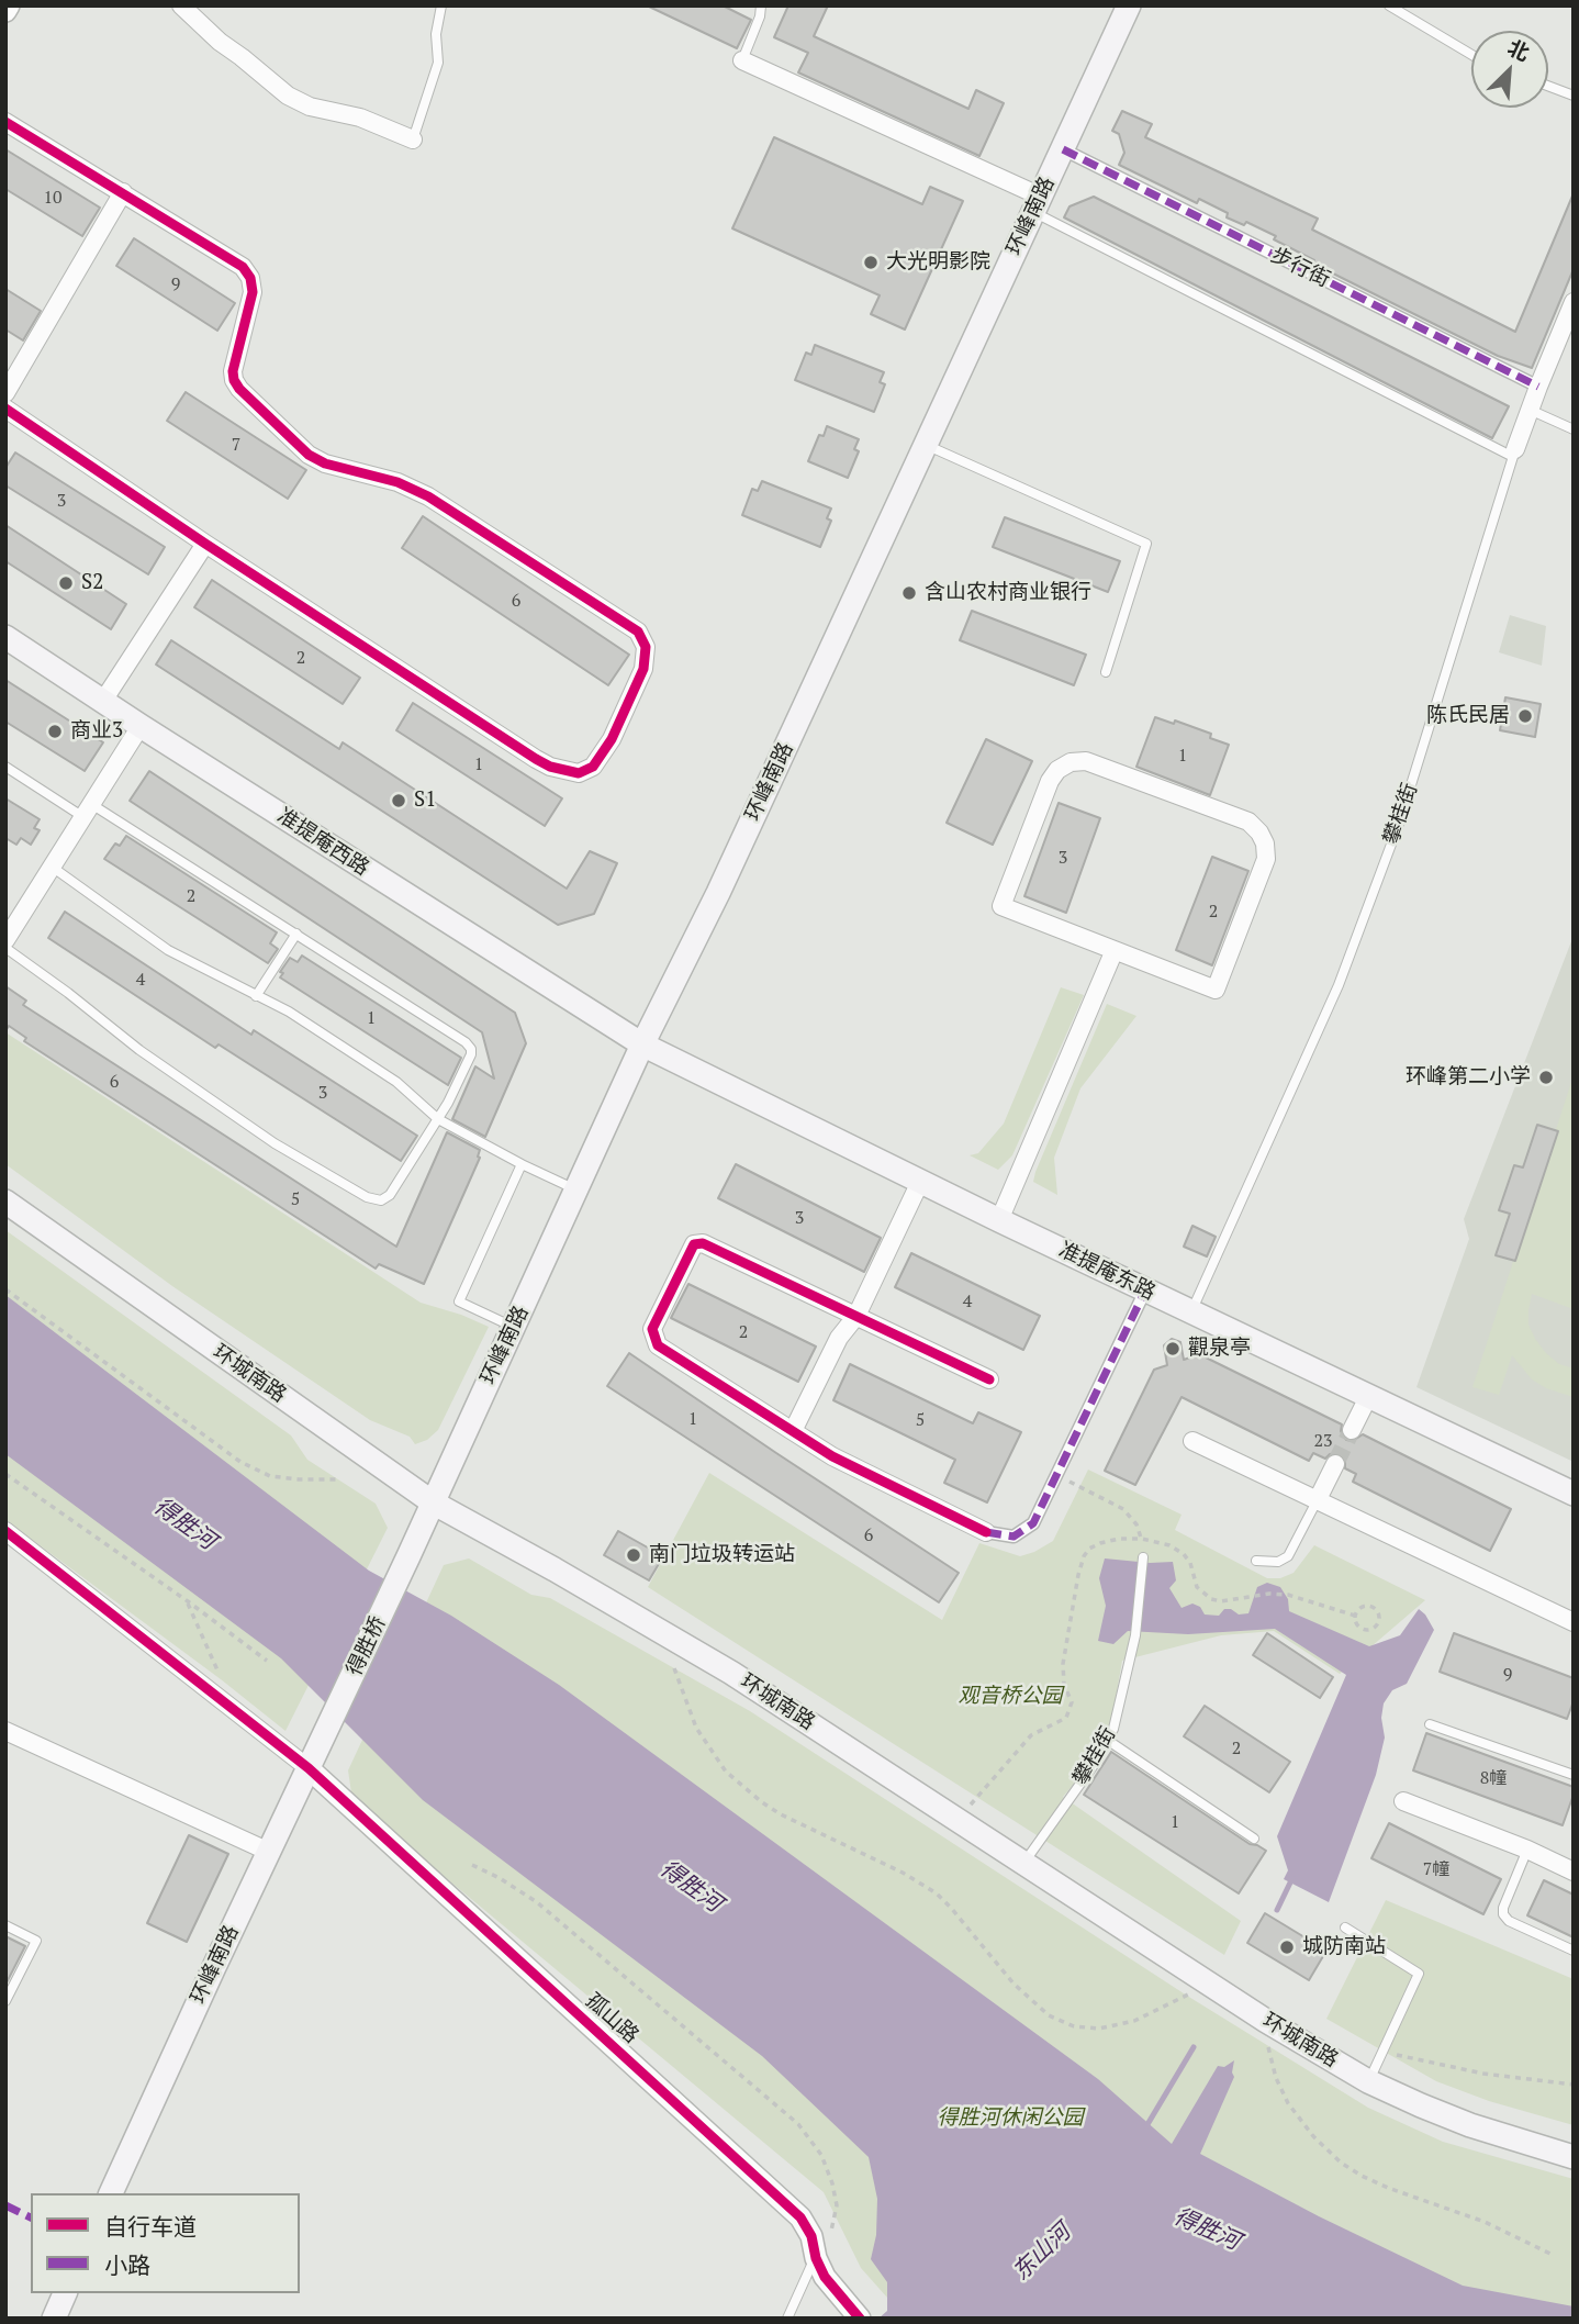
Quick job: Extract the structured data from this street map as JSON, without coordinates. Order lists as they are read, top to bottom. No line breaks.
{"streets":{"main road":["环峰南路","准提庵西路","准提庵东路","环城南路","得胜桥"],"street":["步行街","攀桂街","孤山路"]},"crossings":[["环峰南路","步行街"],["环峰南路","准提庵西路"],["环峰南路","准提庵东路"],["环峰南路","环城南路"],["环峰南路","得胜桥"],["环峰南路","孤山路"],["步行街","攀桂街"],["攀桂街","准提庵东路"],["攀桂街","环城南路"],["准提庵西路","准提庵东路"]],"water":["得胜河","东山河"],"parks":["观音桥公园","得胜河休闲公园"],"places":["大光明影院","S2","含山农村商业银行","陈氏民居","商业3","S1","环峰第二小学","觀泉亭","南门垃圾转运站","城防南站"],"house_numbers":["10","9","7","3","6","2","1","1","3","2","2","4","1","6","3","5","3","4","2","1","5","23","6","9","2","8幢","1","7幢"],"legend":["自行车道","小路"],"north":"top right"}
